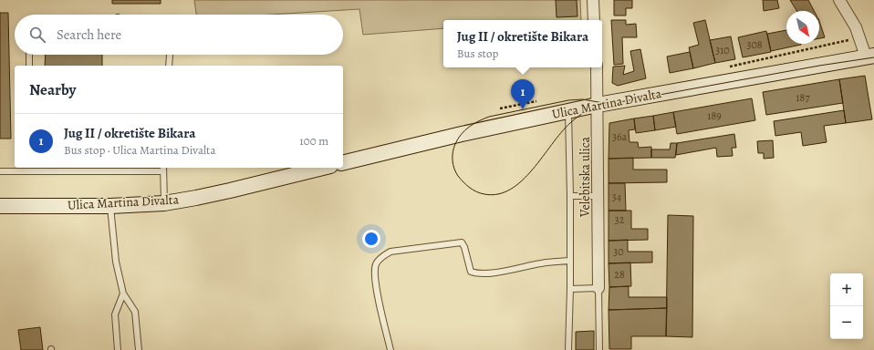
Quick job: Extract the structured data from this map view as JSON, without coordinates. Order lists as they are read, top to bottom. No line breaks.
{"streets":{"street":["Ulica Martina Divalta","Velebitska ulica"]},"crossings":[["Ulica Martina Divalta","Velebitska ulica"]],"house_numbers":["308","310","187","189","36a","34","32","30","28"],"north":"bottom right","page":{"search":"Search here","popup":["Jug II / okretište Bikara","Bus stop"],"heading":"Nearby","pins":"1","list":[{"mark":"1","name":"Jug II / okretište Bikara","note":"Bus stop · Ulica Martina Divalta","value":"100 m"}],"map_buttons":["+","−"]}}
